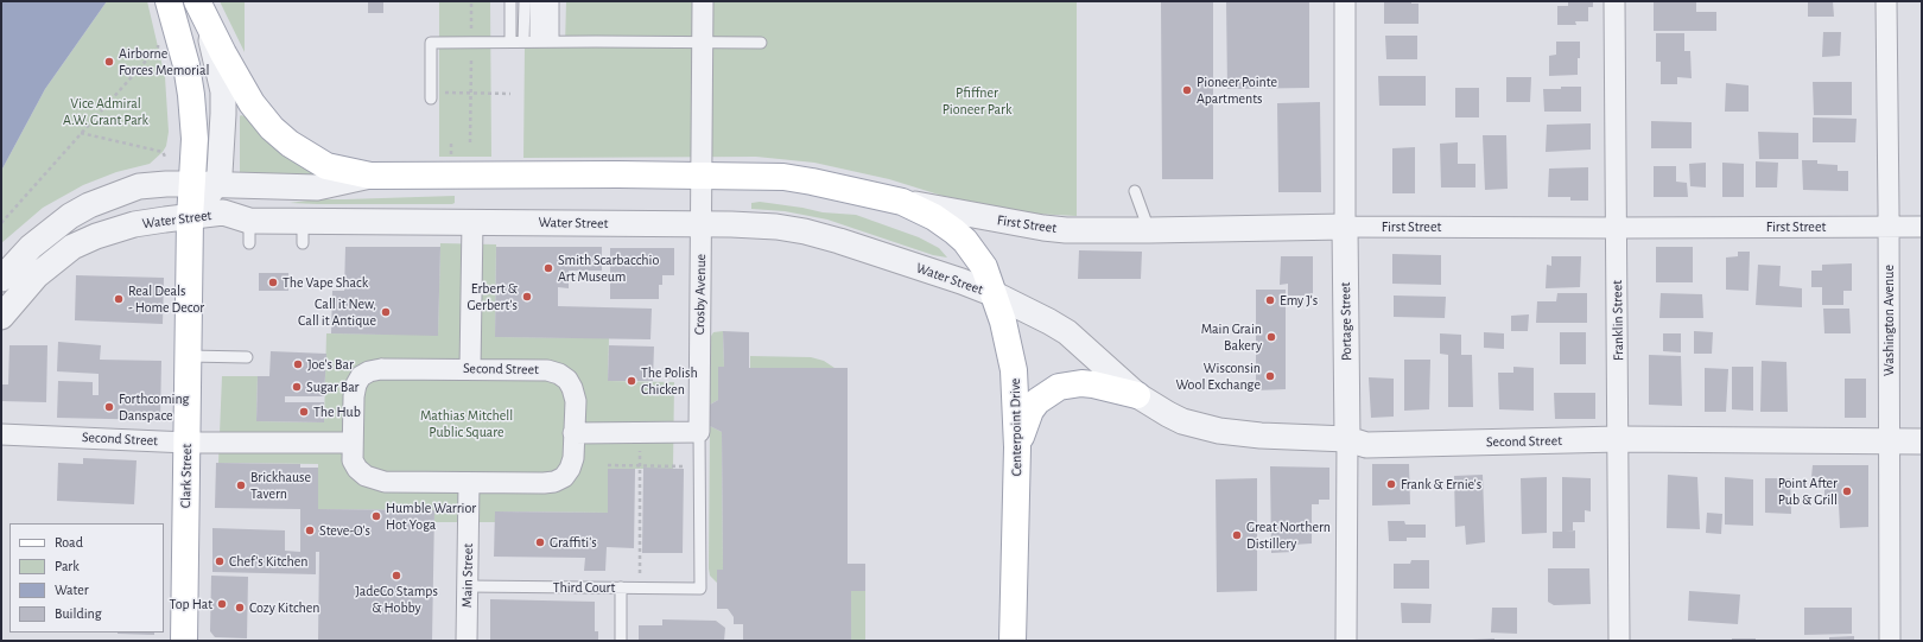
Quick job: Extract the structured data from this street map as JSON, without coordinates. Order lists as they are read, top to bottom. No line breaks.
{"streets":{"main road":["Centerpoint Drive","Clark Street"],"street":["Water Street","First Street","Crosby Avenue","Franklin Street","Washington Avenue","Portage Street","Second Street","Main Street"],"lane":["Third Court"]},"crossings":[["Water Street","Crosby Avenue"],["Water Street","Second Street"],["Water Street","Centerpoint Drive"],["Water Street","Clark Street"],["First Street","Franklin Street"],["First Street","Washington Avenue"],["First Street","Portage Street"],["First Street","Centerpoint Drive"],["Crosby Avenue","Third Court"],["Franklin Street","Second Street"],["Washington Avenue","Second Street"],["Portage Street","Second Street"],["Second Street","Clark Street"],["Second Street","Main Street"],["Main Street","Third Court"]],"parks":["Pfiffner Pioneer Park","Vice Admiral A.W. Grant Park","Mathias Mitchell Public Square"],"places":["Airborne Forces Memorial","Pioneer Pointe Apartments","Smith Scarbacchio Art Museum","The Vape Shack","Erbert & Gerbert's","Real Deals - Home Decor","Emy J's","Call it New, Call it Antique","Main Grain Bakery","Joe's Bar","Wisconsin Wool Exchange","The Polish Chicken","Sugar Bar","Forthcoming Danspace","The Hub","Frank & Ernie's","Brickhause Tavern","Point After Pub & Grill","Humble Warrior Hot Yoga","Steve-O's","Great Northern Distillery","Graffiti's","Chef's Kitchen","JadeCo Stamps & Hobby","Top Hat","Cozy Kitchen"],"legend":["Road","Park","Water","Building"]}
